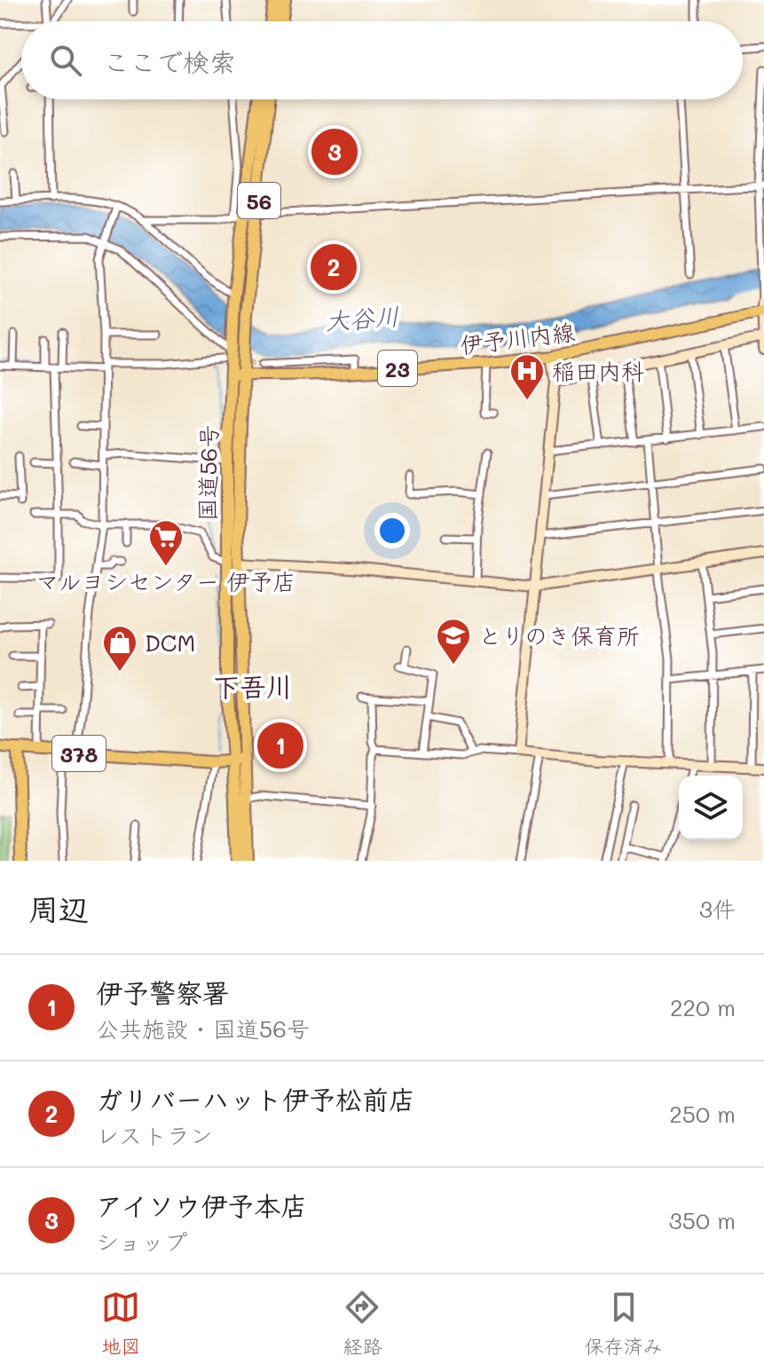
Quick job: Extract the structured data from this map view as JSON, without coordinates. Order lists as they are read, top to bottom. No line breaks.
{"streets":{"highway":["56","国道56号","378"],"main road":["伊予川内線","23"]},"crossings":[["伊予川内線","国道56号"],["国道56号","378"]],"districts":["下吾川"],"water":["大谷川"],"places":{"hospital":["稲田内科"],"supermarket":["マルヨシセンター 伊予店"],"school or university":["とりのき保育所"],"shop":["DCM"]},"page":{"search":"ここで検索","pins":["3","2","1"],"heading":["周辺","3件"],"list":[{"mark":"1","name":"伊予警察署","note":"公共施設 · 国道56号","value":"220 m"},{"mark":"2","name":"ガリバーハット伊予松前店","note":"レストラン","value":"250 m"},{"mark":"3","name":"アイソウ伊予本店","note":"ショップ","value":"350 m"}],"nav":["地図","経路","保存済み"]}}
